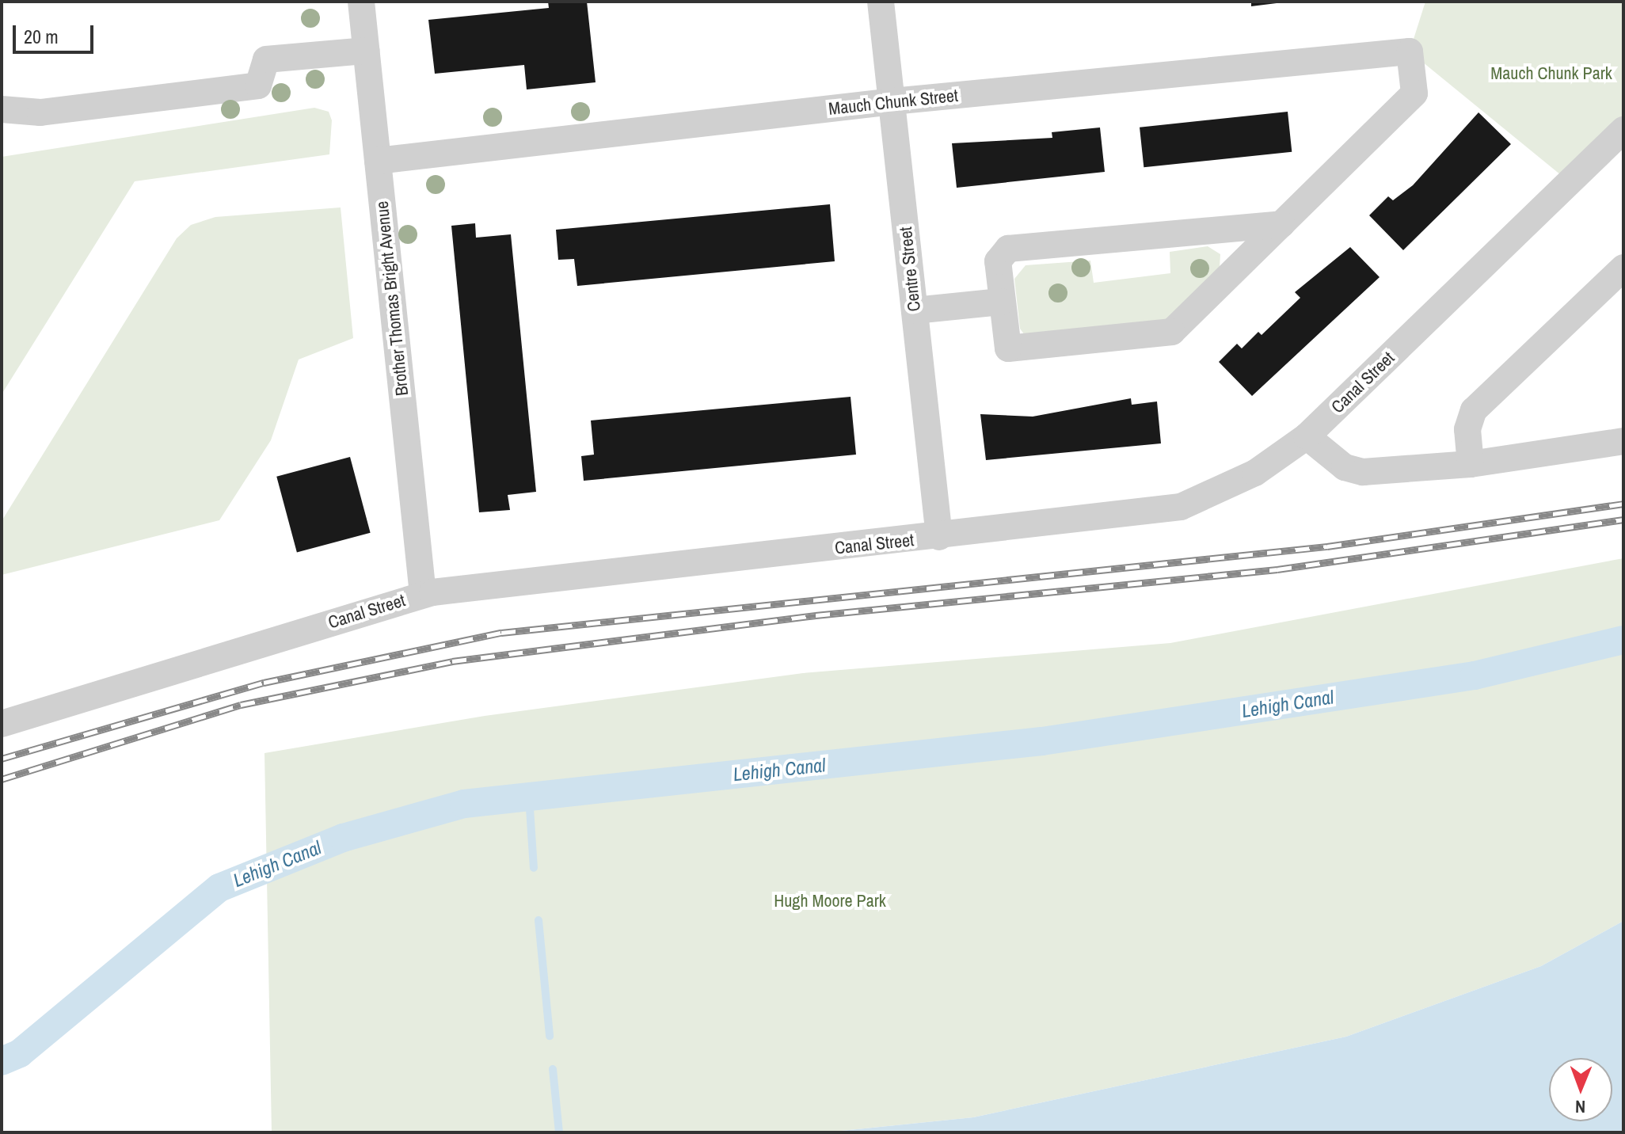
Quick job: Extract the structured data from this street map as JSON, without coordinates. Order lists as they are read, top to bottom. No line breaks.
{"streets":{"street":["Mauch Chunk Street","Centre Street","Brother Thomas Bright Avenue","Canal Street"]},"crossings":[["Mauch Chunk Street","Centre Street"],["Mauch Chunk Street","Brother Thomas Bright Avenue"],["Centre Street","Canal Street"],["Brother Thomas Bright Avenue","Canal Street"]],"water":["Lehigh Canal"],"parks":["Mauch Chunk Park","Hugh Moore Park"],"scale_bar":"20 m","north":"bottom"}
